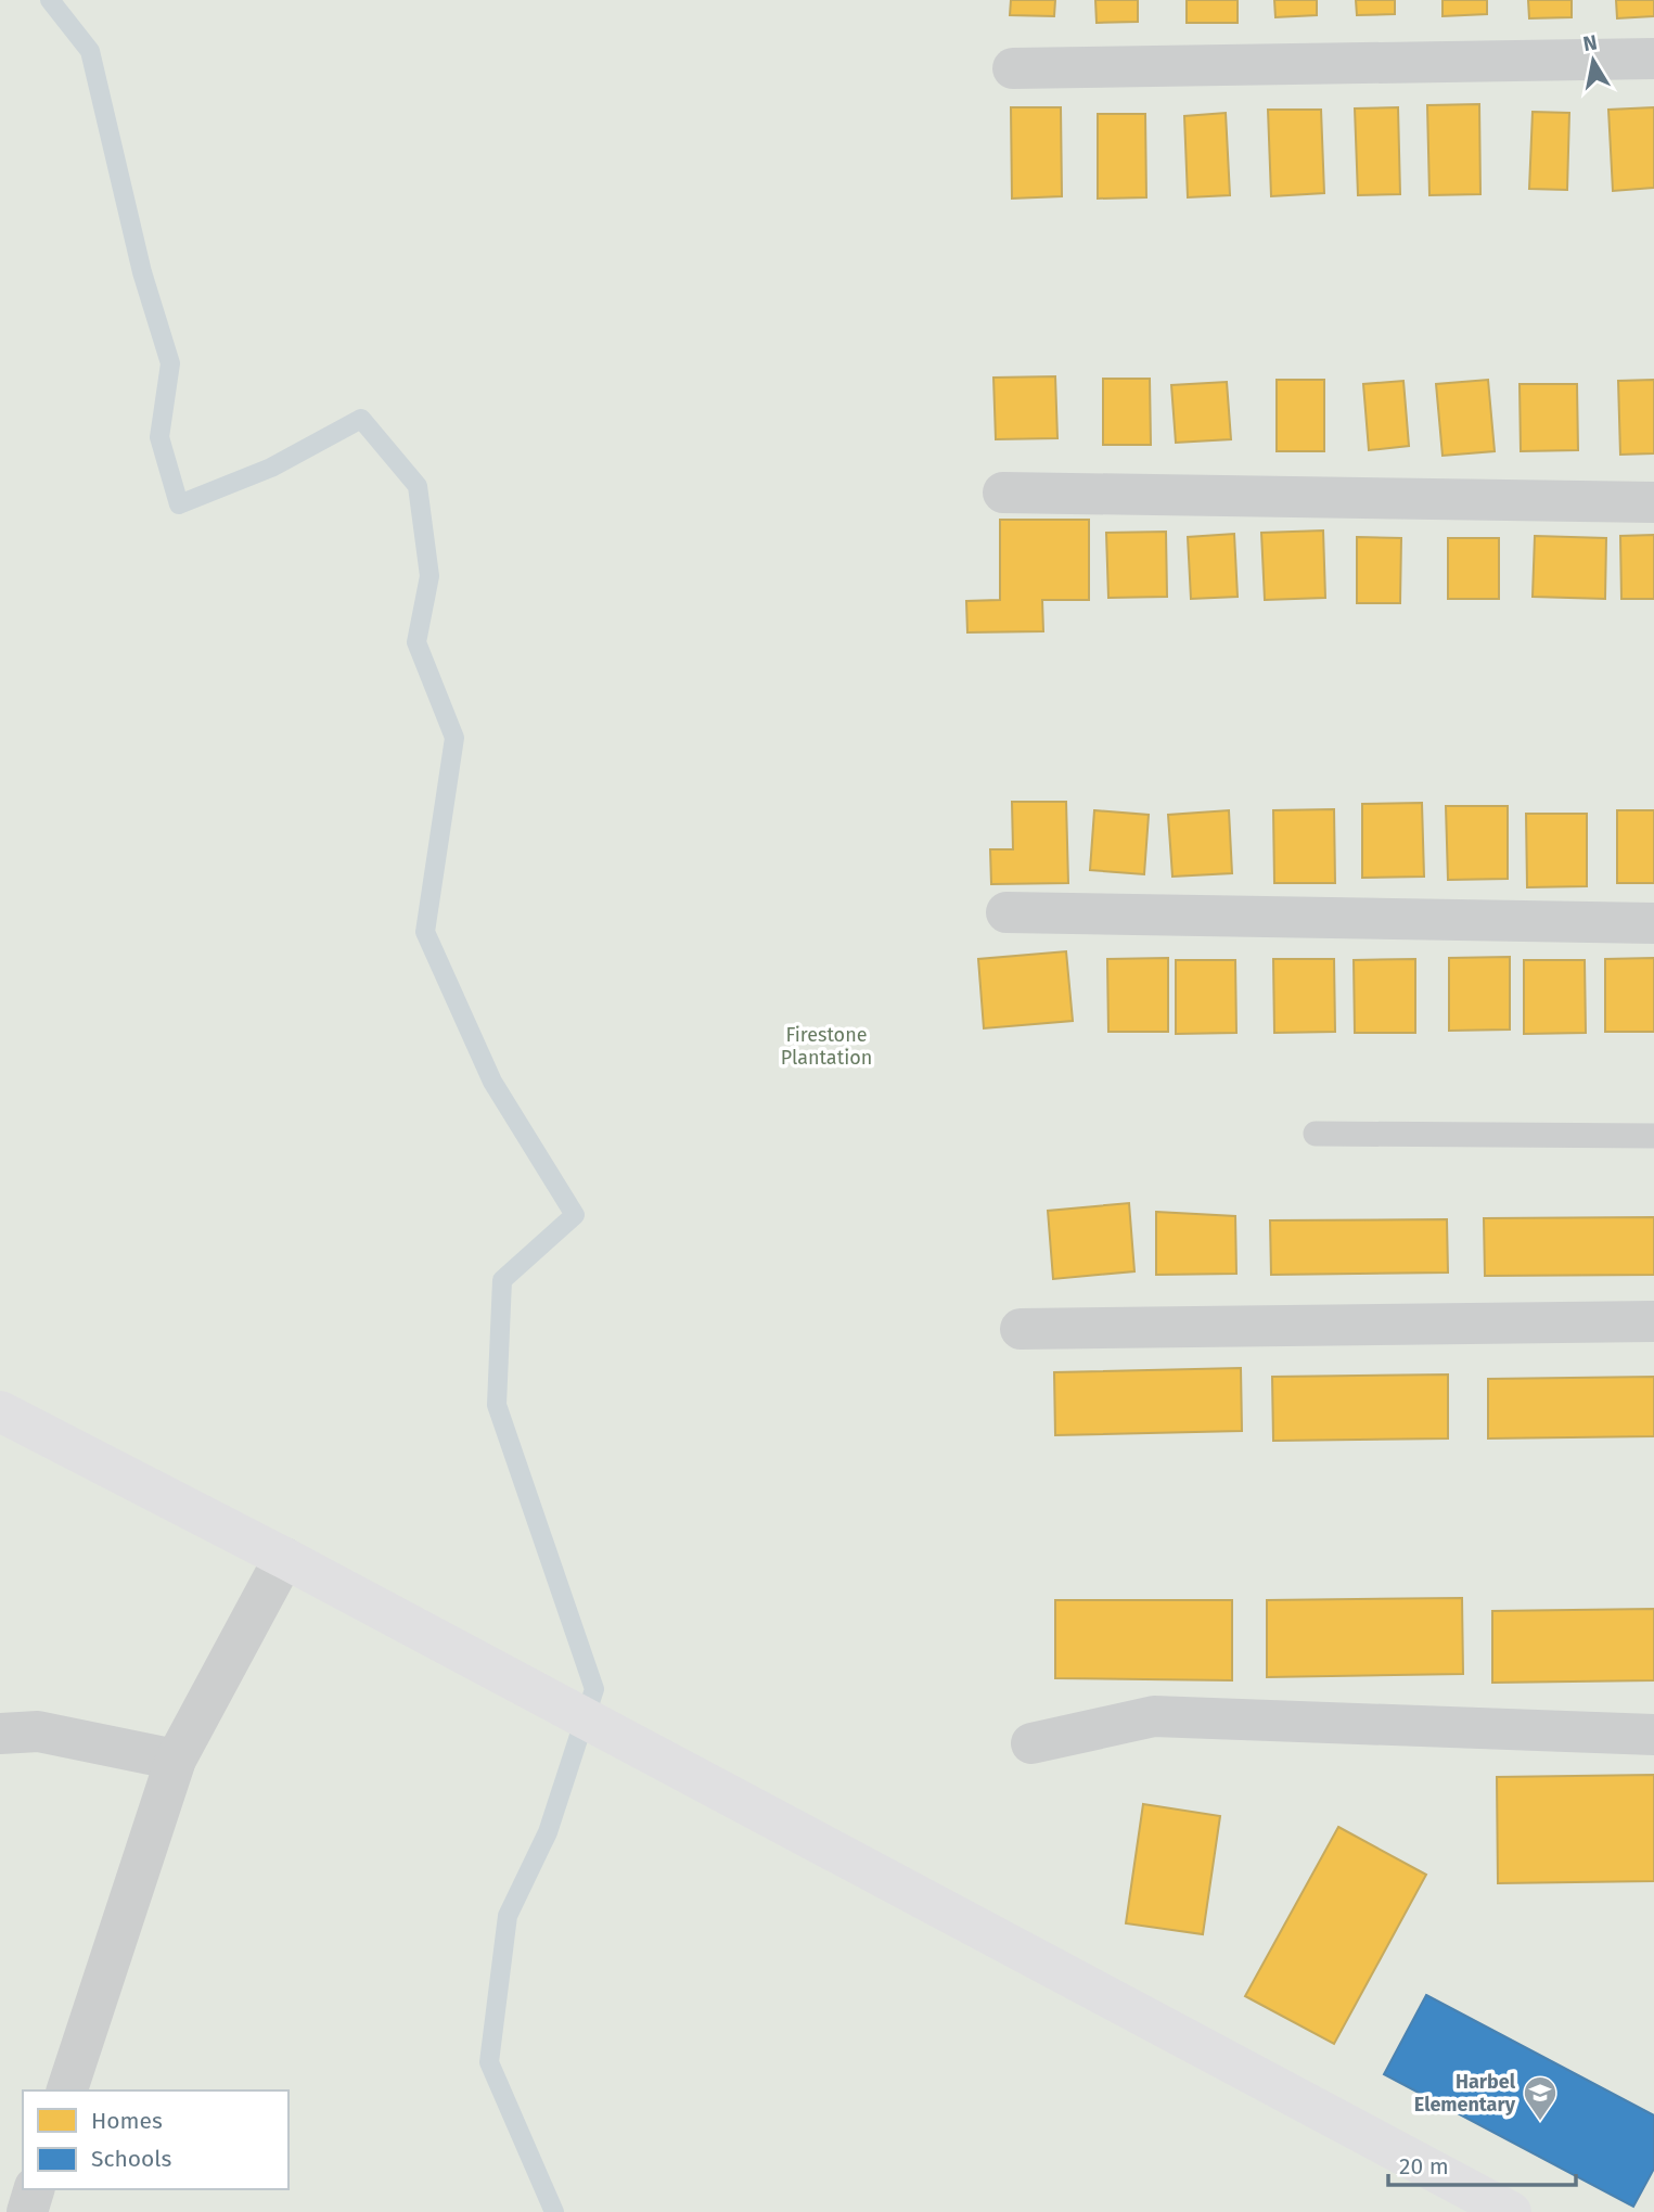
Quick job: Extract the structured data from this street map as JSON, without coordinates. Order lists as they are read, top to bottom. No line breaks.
{"parks":["Firestone Plantation"],"places":{"school or university":["Harbel Elementary"]},"legend":["Homes","Schools"],"scale_bar":"20 m","north":"top"}
